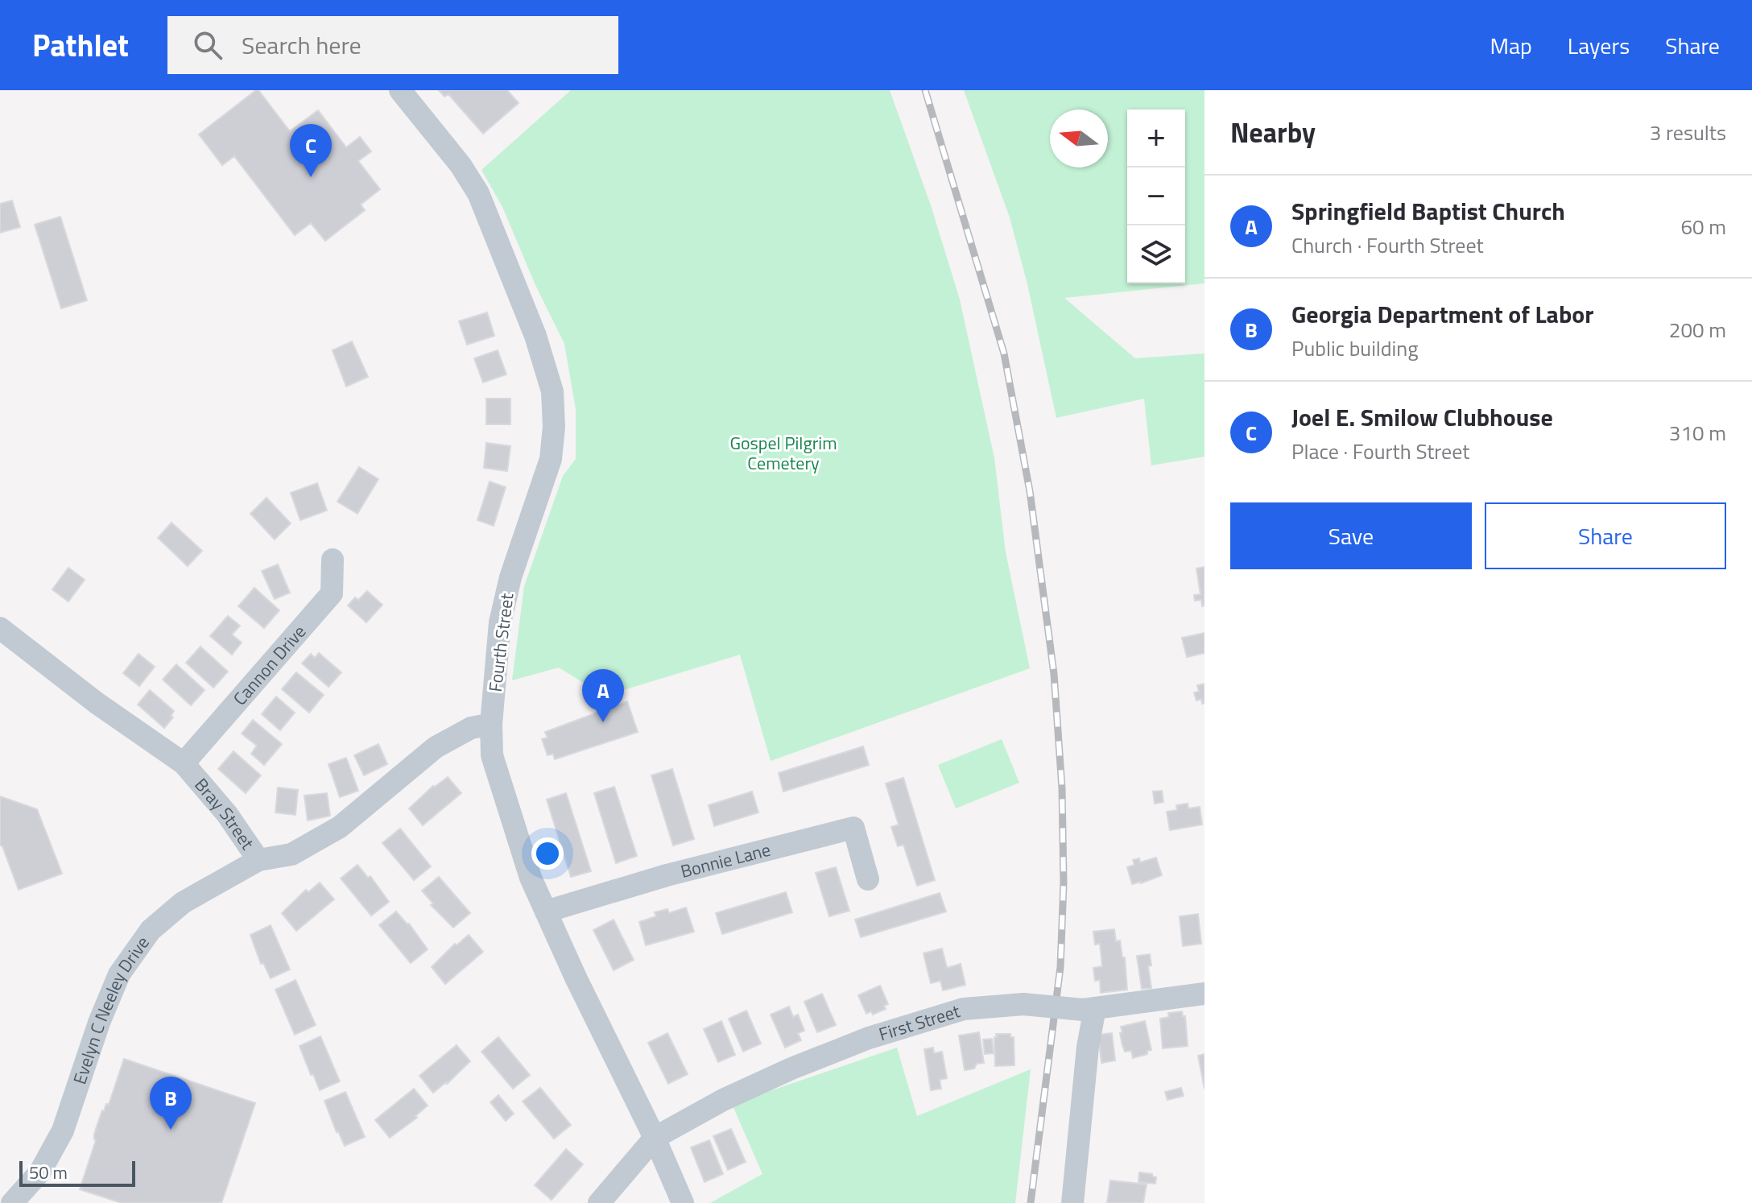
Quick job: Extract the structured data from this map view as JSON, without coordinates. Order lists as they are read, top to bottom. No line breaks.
{"streets":{"street":["Fourth Street","Cannon Drive","Bray Street","Bonnie Lane","Evelyn C Neeley Drive","First Street"]},"crossings":[["Fourth Street","Bray Street"],["Fourth Street","Bonnie Lane"],["Fourth Street","First Street"],["Cannon Drive","Bray Street"],["Bray Street","Evelyn C Neeley Drive"]],"parks":["Gospel Pilgrim Cemetery"],"scale_bar":"50 m","north":"left","page":{"header":"Pathlet","search":"Search here","nav":["Map","Layers","Share"],"heading":["Nearby","3 results"],"map_buttons":["+","−"],"pins":["C","A","B"],"list":[{"mark":"A","name":"Springfield Baptist Church","note":"Church · Fourth Street","value":"60 m"},{"mark":"B","name":"Georgia Department of Labor","note":"Public building","value":"200 m"},{"mark":"C","name":"Joel E. Smilow Clubhouse","note":"Place · Fourth Street","value":"310 m"}],"buttons":["Save","Share"],"scale":"50 m"}}
